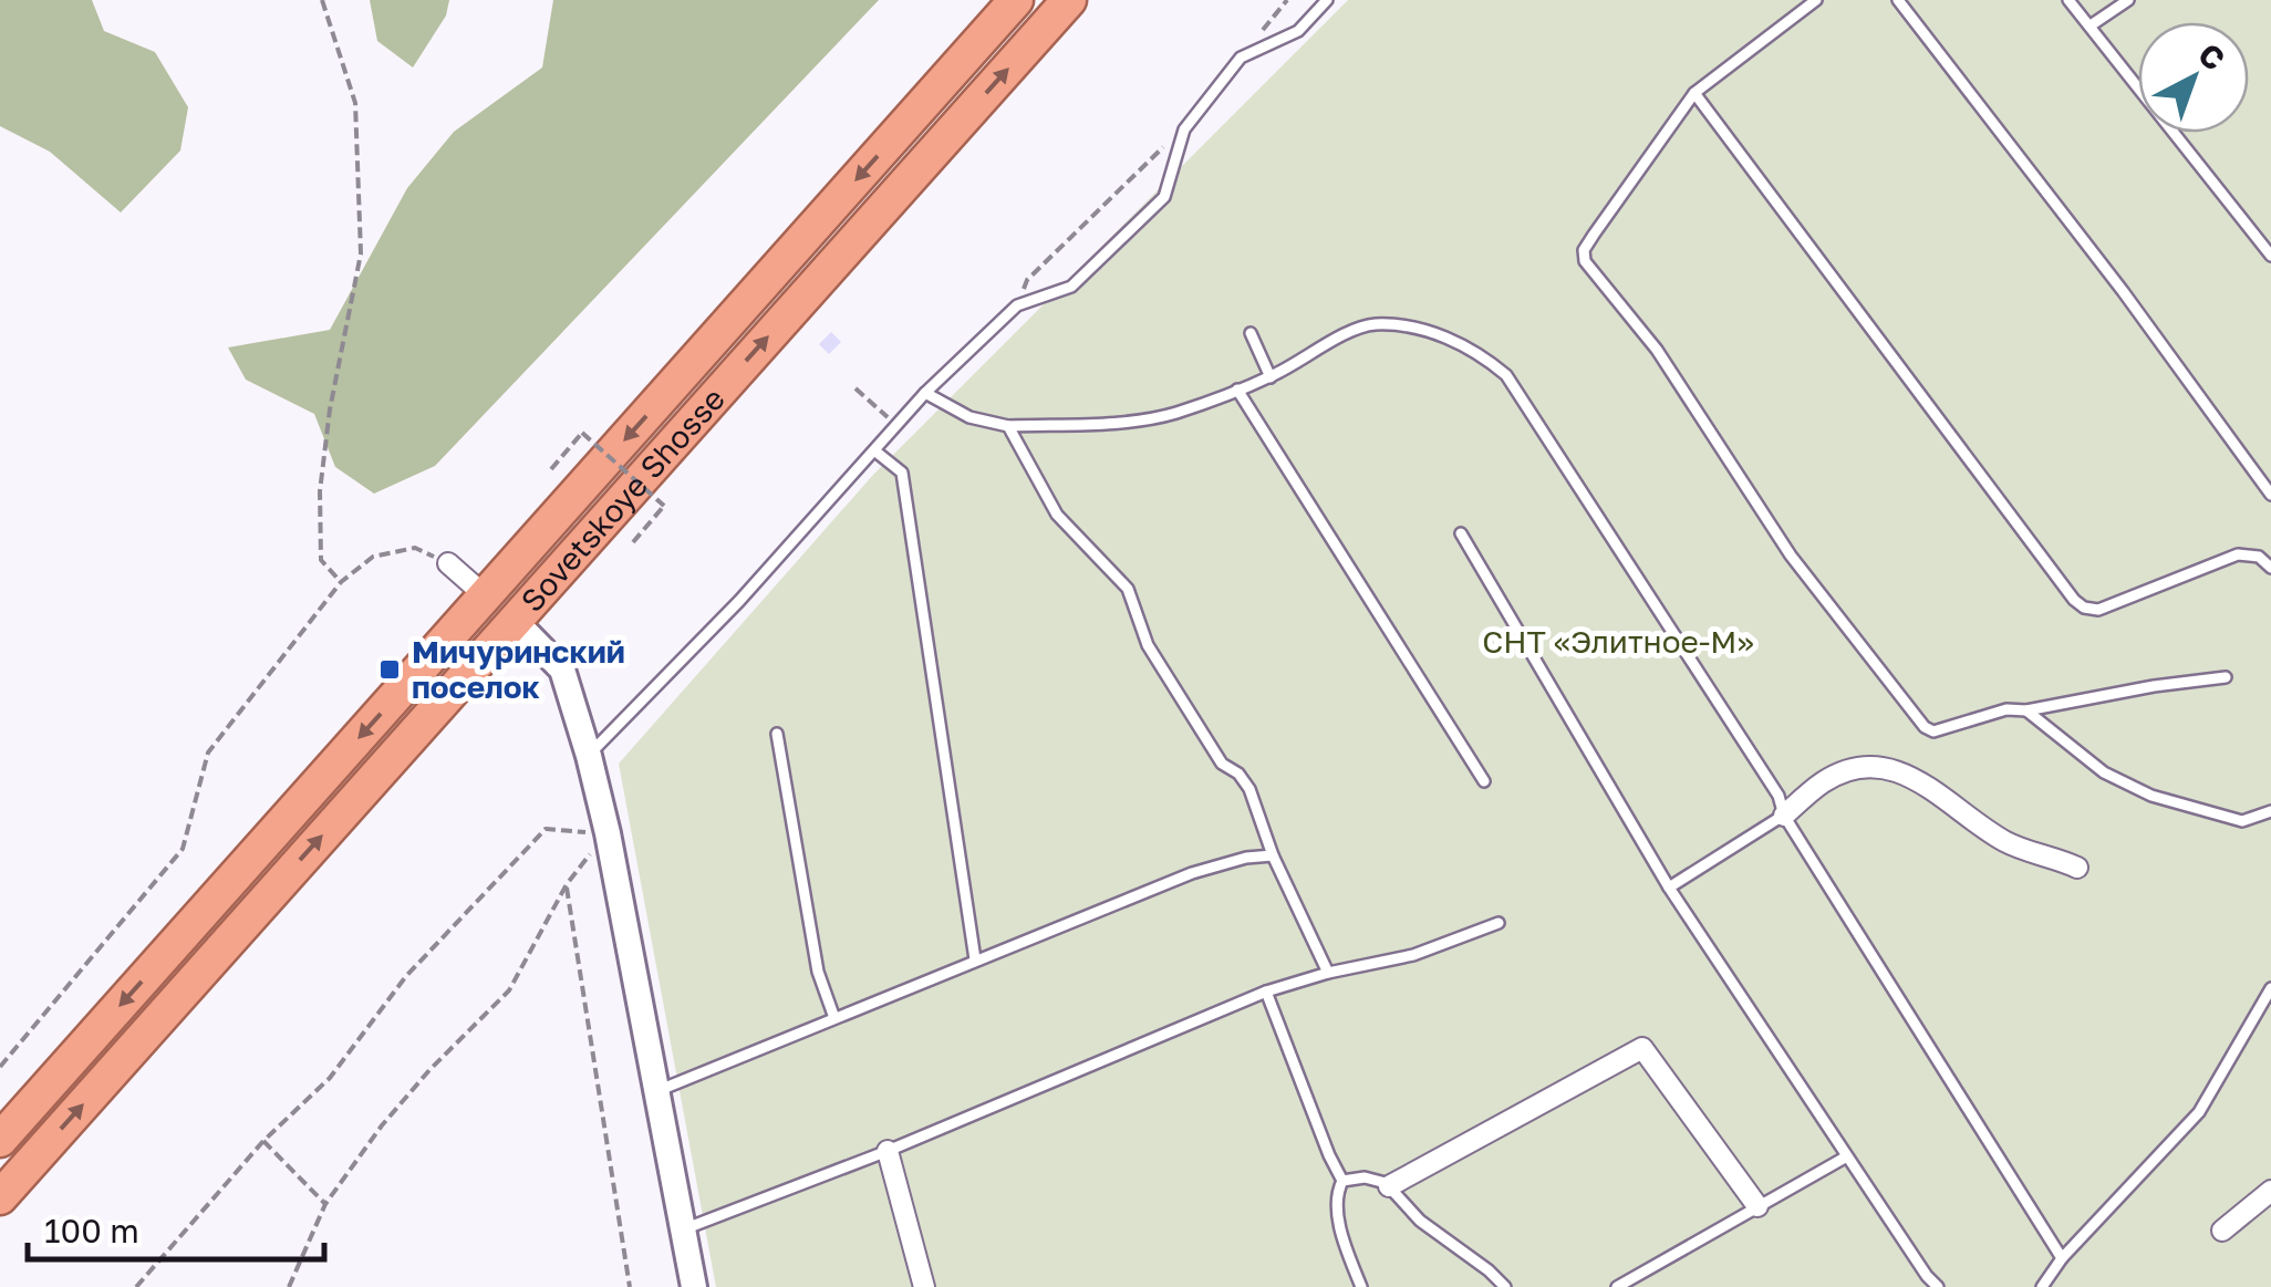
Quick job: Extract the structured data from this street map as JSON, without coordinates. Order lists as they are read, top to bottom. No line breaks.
{"streets":{"highway":["Sovetskoye Shosse"]},"parks":["СНТ «Элитное-М»"],"places":{"transit":["Мичуринский поселок"]},"scale_bar":"100 m","north":"top right"}
